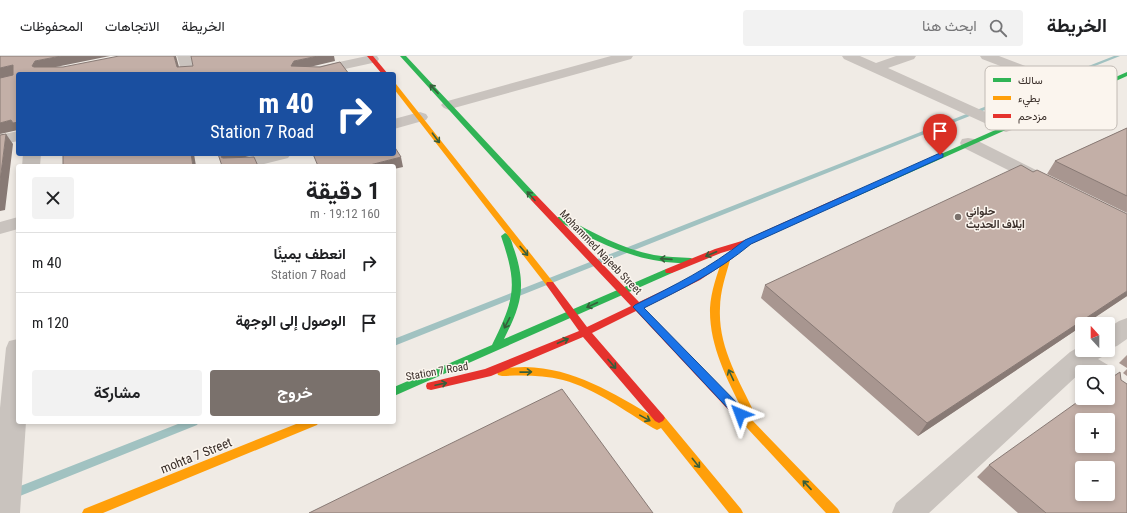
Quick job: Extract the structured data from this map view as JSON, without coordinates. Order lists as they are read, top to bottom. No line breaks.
{"streets":{"main road":["Mohammed Najeeb Street","Station 7 Road","mohta 7 Street"]},"crossings":[["Mohammed Najeeb Street","Station 7 Road"]],"places":["حلواني ايلاف الحديث"],"legend":["سالك","بطيء","مزدحم"],"north":"top","page":{"header":"الخريطة","search":"ابحث هنا","nav":["الخريطة","الاتجاهات","المحفوظات"],"turn":["40 m","Station 7 Road"],"heading":["1 دقيقة","160 m · 19:12"],"list":[{"name":"انعطف يمينًا","note":"Station 7 Road","value":"40 m"},{"name":"الوصول إلى الوجهة","value":"120 m"}],"map_buttons":["+","−"],"buttons":["خروج","مشاركة"]}}
